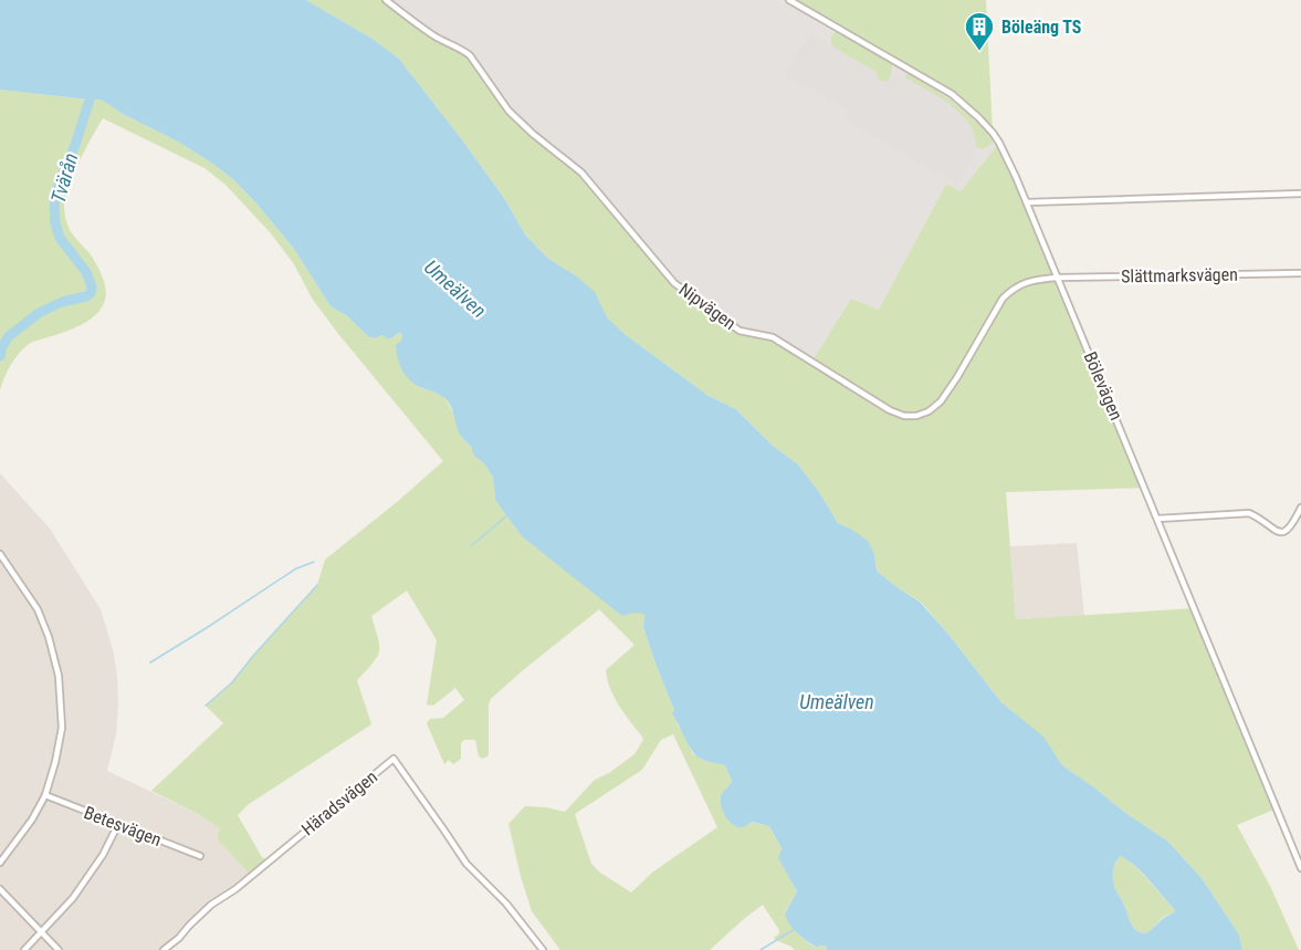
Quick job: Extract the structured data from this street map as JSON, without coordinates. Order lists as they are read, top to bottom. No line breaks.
{"streets":{"street":["Slättmarksvägen","Nipvägen","Bölevägen","Häradsvägen","Betesvägen"]},"crossings":[["Slättmarksvägen","Nipvägen"],["Slättmarksvägen","Bölevägen"],["Nipvägen","Bölevägen"]],"water":["Tvärån","Umeälven"],"places":{"building":["Böleäng TS"]}}
